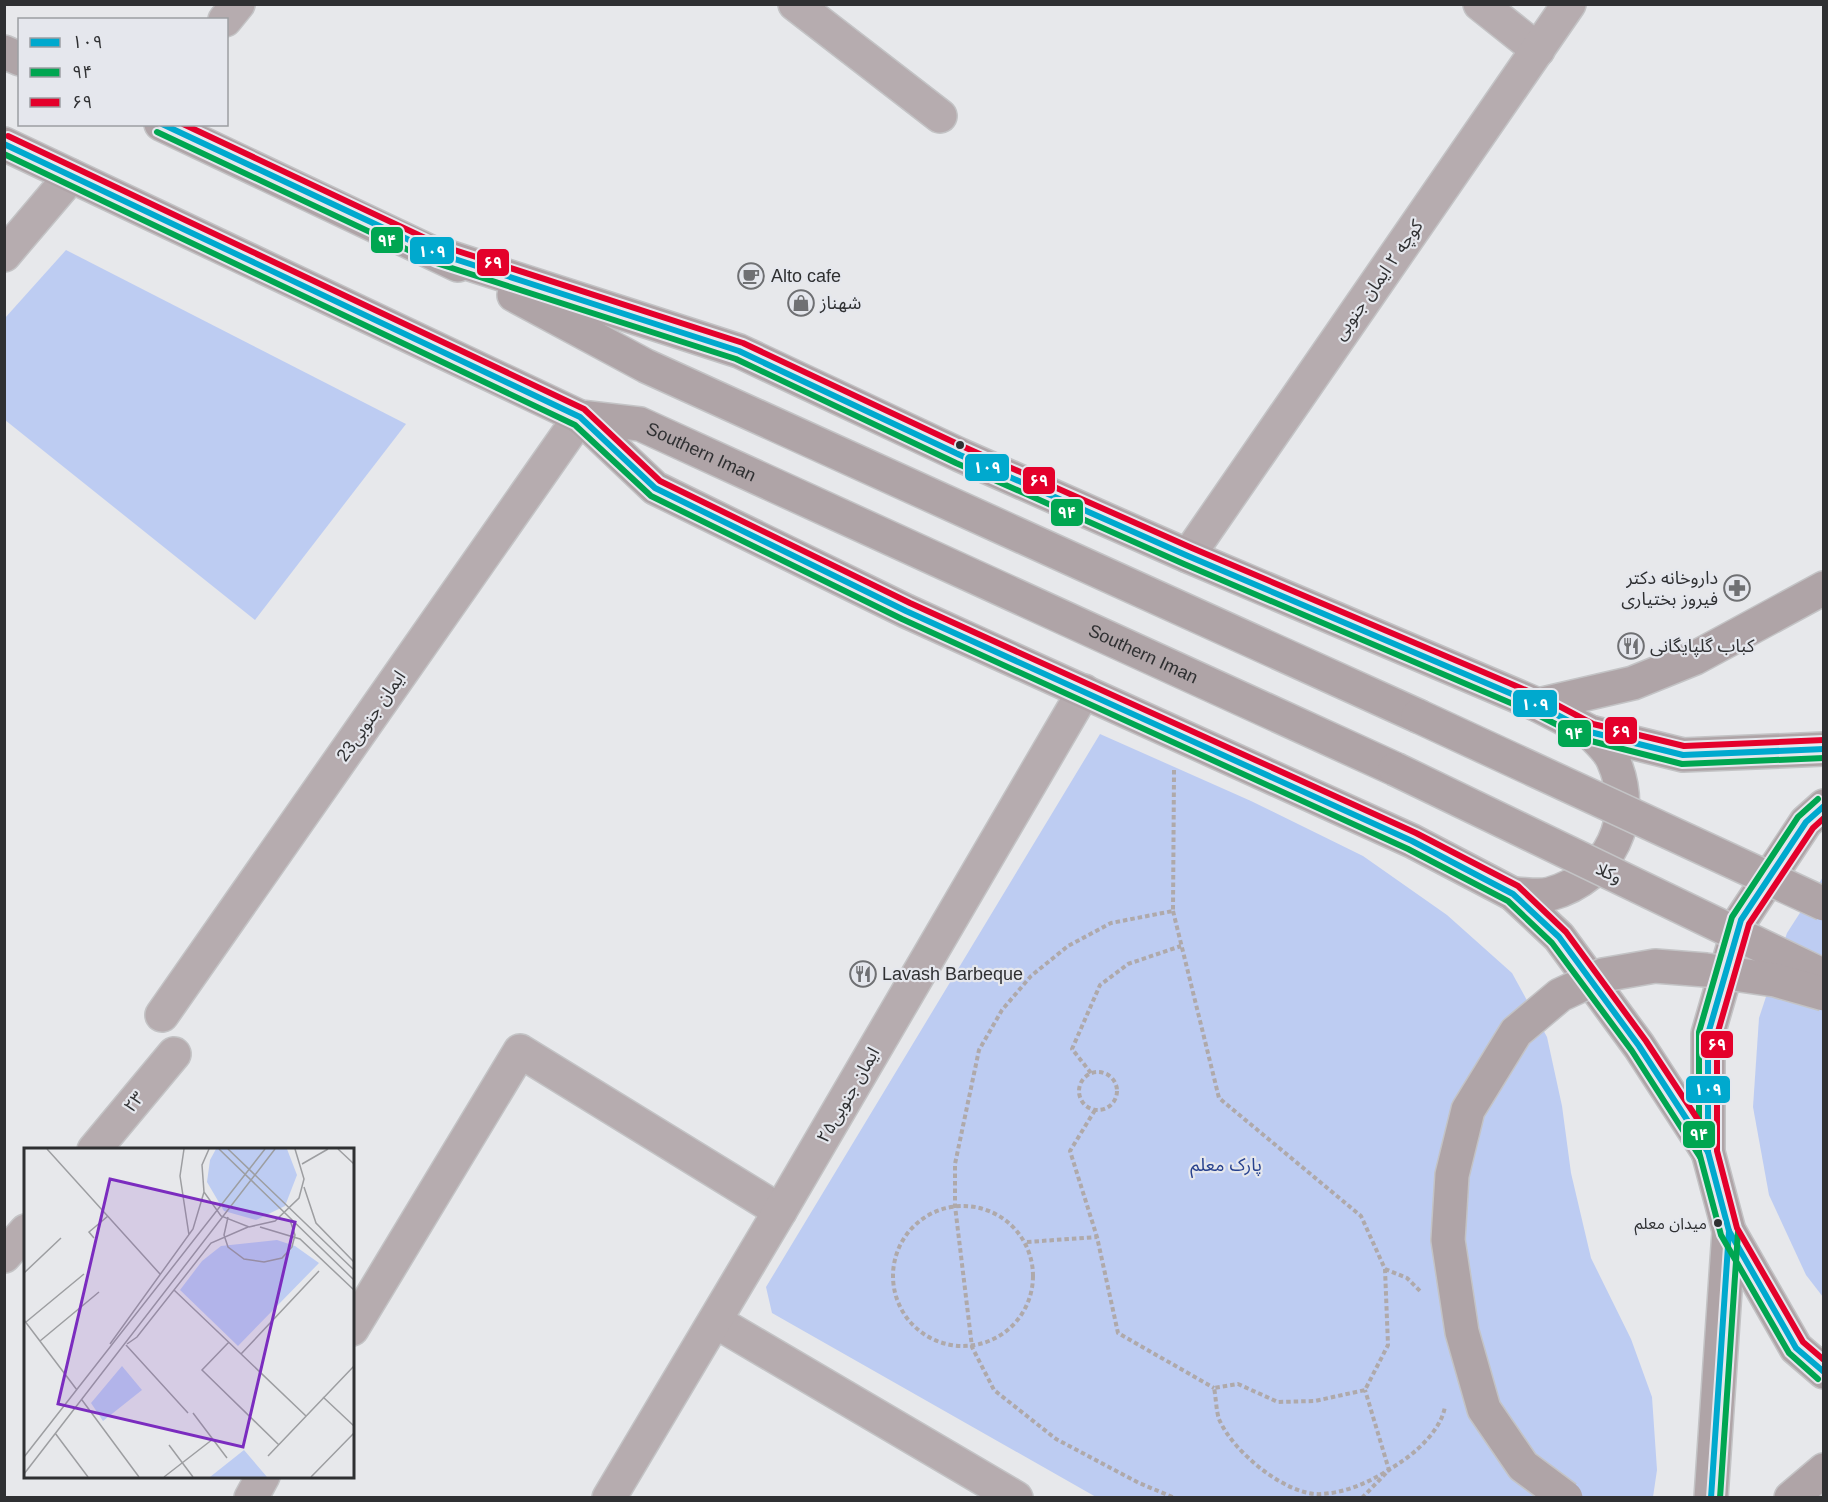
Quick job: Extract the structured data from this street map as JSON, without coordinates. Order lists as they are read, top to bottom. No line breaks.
{"streets":{"main road":["Southern Iman","وکلا"],"street":["کوچه ۲ ایمان جنوبی","23ایمان جنوبی","ایمان جنوبی۲۵","۲۳"]},"crossings":[["Southern Iman","23ایمان جنوبی"],["Southern Iman","وکلا"]],"parks":["پارک معلم"],"places":{"cafe":["Alto cafe"],"shop":["شهناز"],"pharmacy":["داروخانه دکتر فیروز بختیاری"],"restaurant":["کباب گلپایگانی","Lavash Barbeque"],"other":["میدان معلم"]},"lines":["transit line ۱۰۹","transit line ۶۹","transit line ۹۴"],"legend":["۱۰۹","۹۴","۶۹"]}
